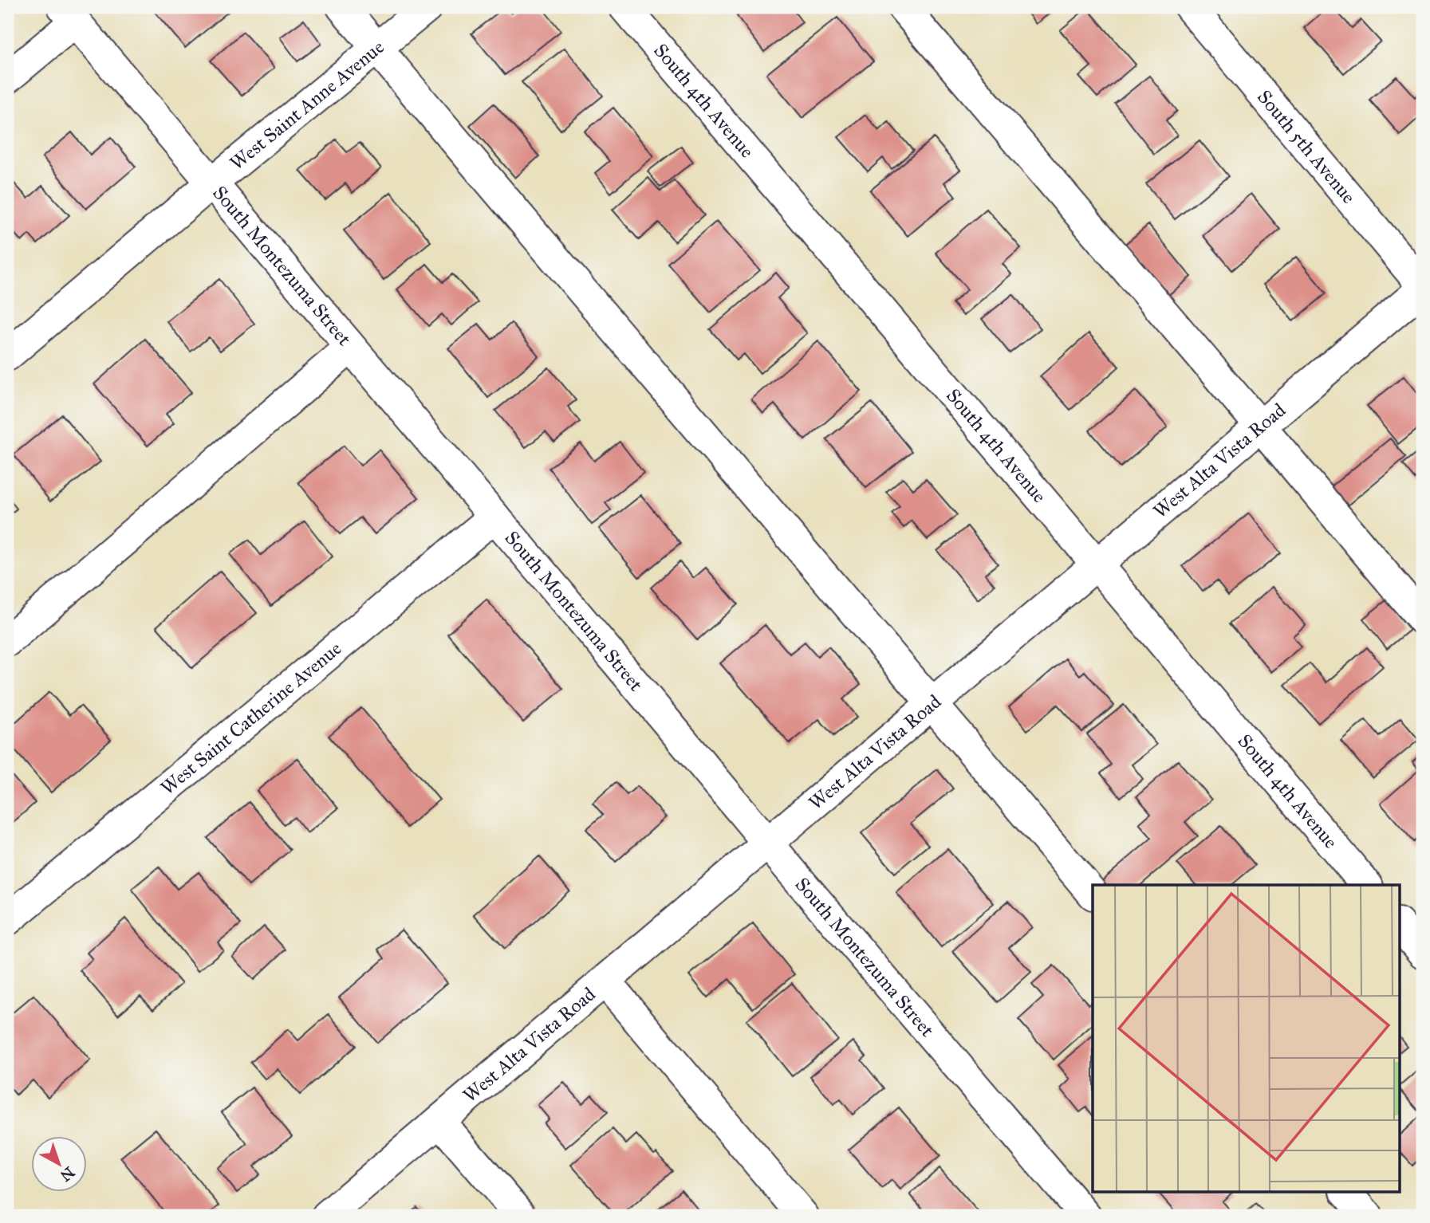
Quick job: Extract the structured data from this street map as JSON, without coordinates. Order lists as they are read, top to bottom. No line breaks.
{"streets":{"street":["South 4th Avenue","West Saint Anne Avenue","South 5th Avenue","South Montezuma Street","West Alta Vista Road","West Saint Catherine Avenue"]},"crossings":[["South 4th Avenue","West Alta Vista Road"],["West Saint Anne Avenue","South Montezuma Street"],["South 5th Avenue","West Alta Vista Road"],["South Montezuma Street","West Alta Vista Road"],["South Montezuma Street","West Saint Catherine Avenue"]],"north":"bottom right"}
